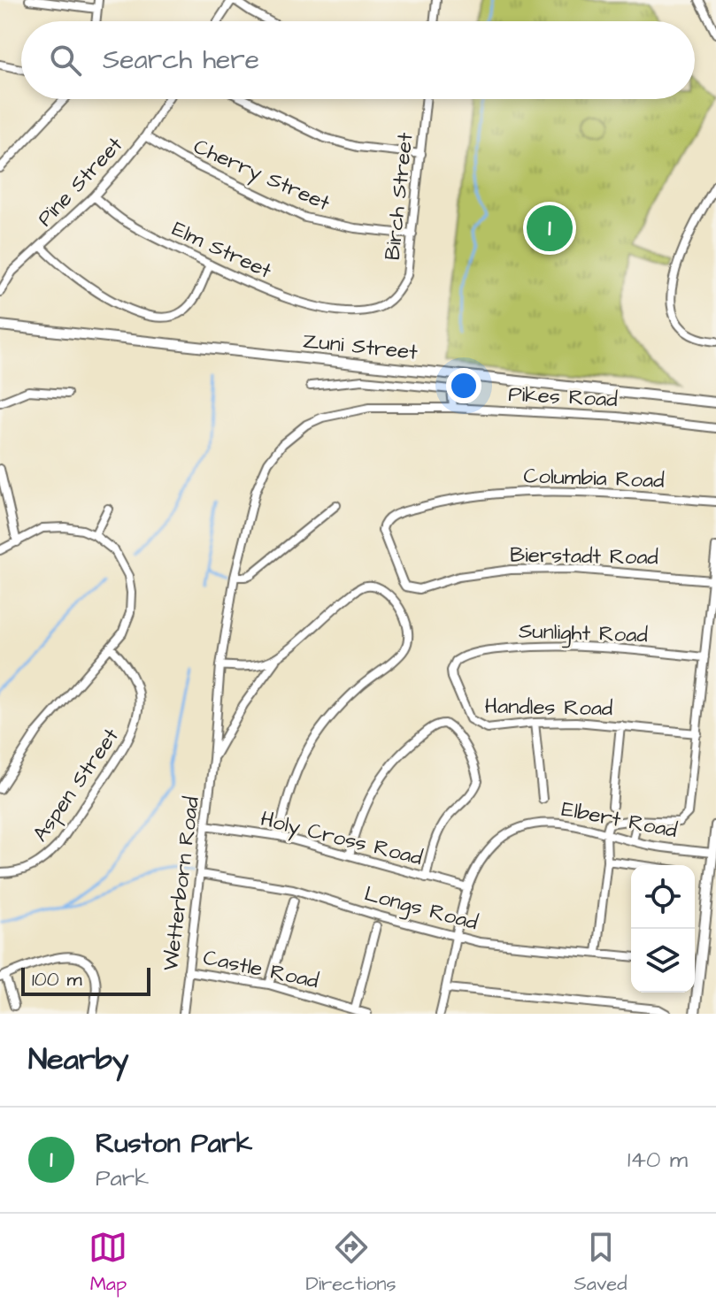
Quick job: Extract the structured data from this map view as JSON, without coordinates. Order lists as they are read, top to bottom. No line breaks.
{"streets":{"street":["Cherry Street","Pine Street","Birch Street","Elm Street","Zuni Street","Pikes Road","Columbia Road","Bierstadt Road","Sunlight Road","Handles Road","Aspen Street","Elbert Road","Holy Cross Road","Wetterborn Road","Longs Road","Castle Road"]},"crossings":[["Cherry Street","Pine Street"],["Cherry Street","Birch Street"],["Pine Street","Elm Street"],["Birch Street","Elm Street"],["Pikes Road","Wetterborn Road"],["Columbia Road","Bierstadt Road"],["Sunlight Road","Handles Road"],["Elbert Road","Holy Cross Road"],["Elbert Road","Longs Road"],["Holy Cross Road","Wetterborn Road"],["Wetterborn Road","Longs Road"],["Wetterborn Road","Castle Road"]],"scale_bar":"100 m","page":{"search":"Search here","pins":"1","scale":"100 m","heading":"Nearby","list":[{"mark":"1","name":"Ruston Park","note":"Park","value":"140 m"}],"nav":["Map","Directions","Saved"]}}
